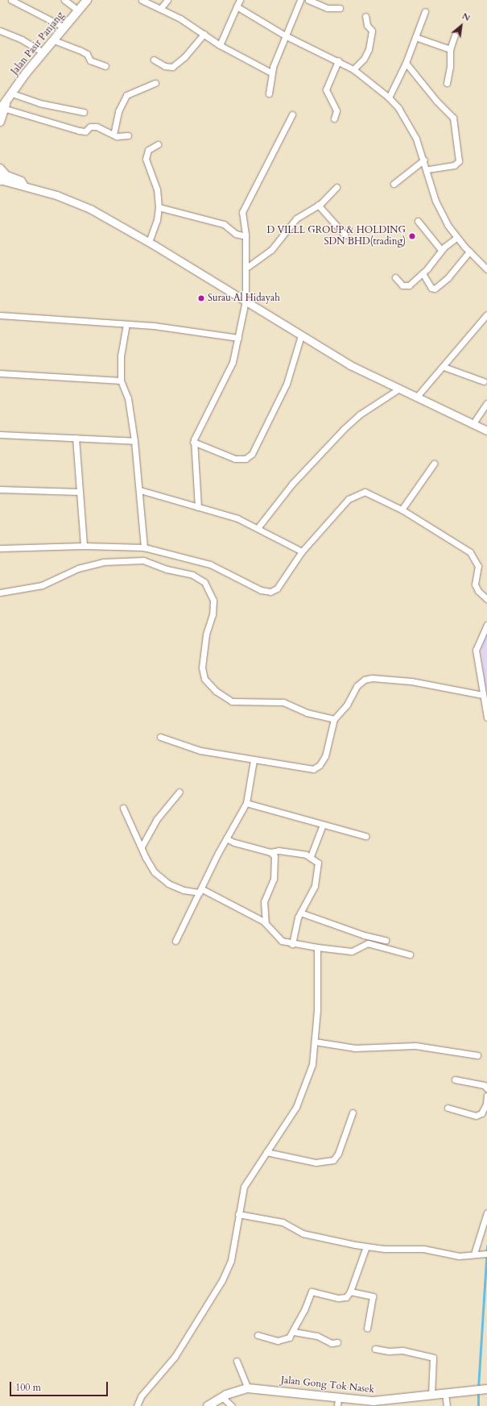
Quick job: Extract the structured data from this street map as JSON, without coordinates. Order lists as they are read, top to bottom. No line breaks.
{"streets":{"main road":["Jalan Pasir Panjang","Jalan Gong Tok Nasek"]},"places":["D VILLL GROUP & HOLDING SDN BHD(trading)","Surau Al Hidayah"],"scale_bar":"100 m","north":"top right"}
